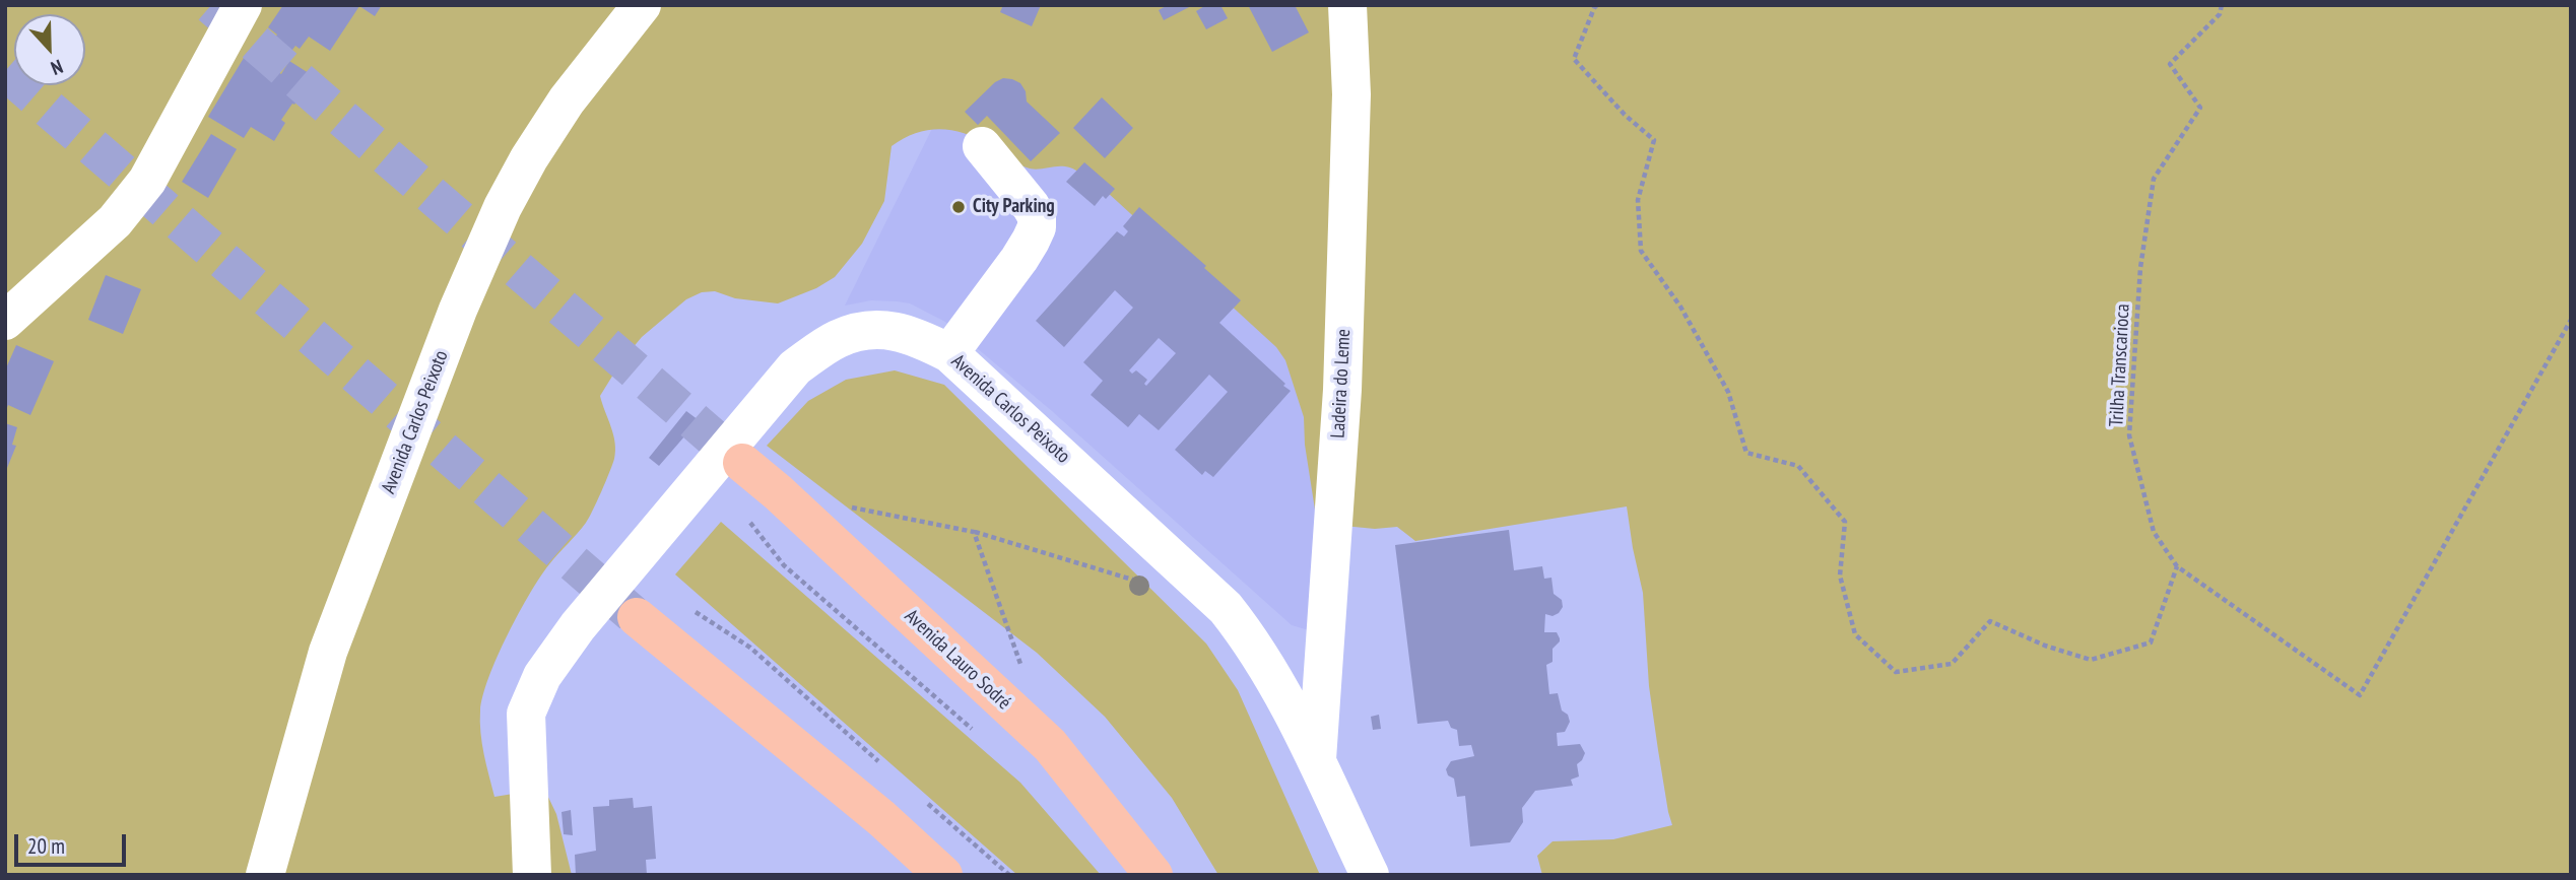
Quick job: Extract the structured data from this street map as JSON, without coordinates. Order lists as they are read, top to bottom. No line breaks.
{"streets":{"highway":["Avenida Lauro Sodré"],"street":["Ladeira do Leme","Avenida Carlos Peixoto"],"path":["Trilha Transcarioca"]},"crossings":[["Ladeira do Leme","Avenida Carlos Peixoto"]],"places":["City Parking"],"scale_bar":"20 m","north":"bottom"}
